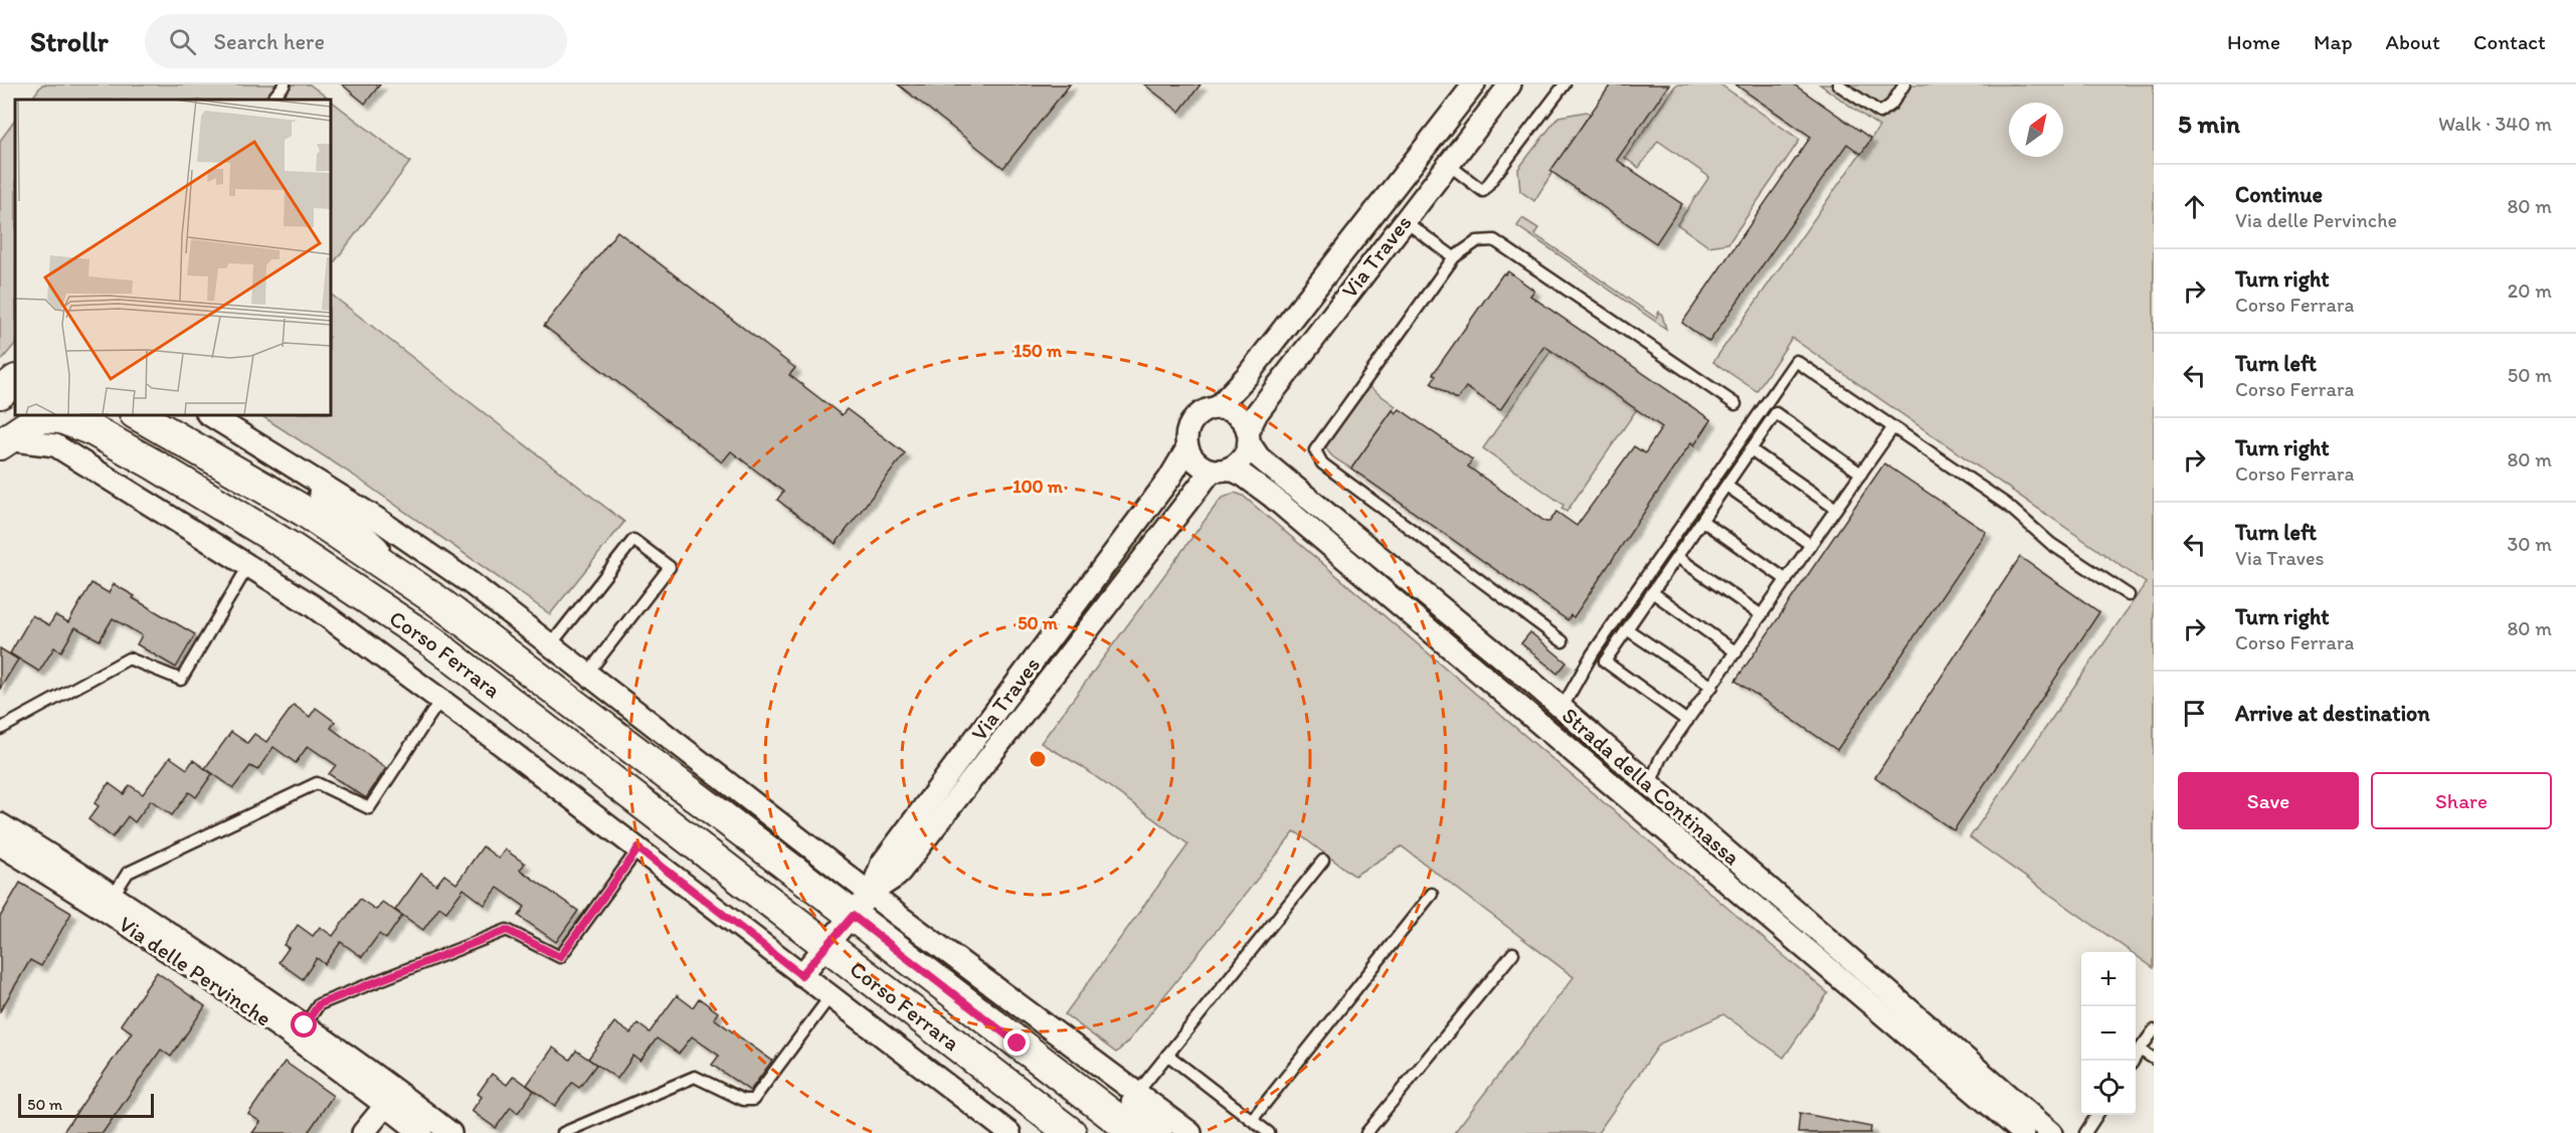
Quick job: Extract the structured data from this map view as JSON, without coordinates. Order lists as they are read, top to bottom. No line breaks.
{"streets":{"main road":["Corso Ferrara"],"street":["Via Traves","Strada della Continassa","Via delle Pervinche"]},"crossings":[["Via Traves","Corso Ferrara"],["Via Traves","Strada della Continassa"],["Corso Ferrara","Via delle Pervinche"]],"scale_bar":"50 m","north":"top right","page":{"header":"Strollr","search":"Search here","nav":["Home","Map","About","Contact"],"heading":["5 min","Walk · 340 m"],"list":[["Continue","Via delle Pervinche","80 m"],["Turn right","Corso Ferrara","20 m"],["Turn left","Corso Ferrara","50 m"],["Turn right","Corso Ferrara","80 m"],["Turn left","Via Traves","30 m"],["Turn right","Corso Ferrara","80 m"],"Arrive at destination"],"buttons":["Save","Share"],"map_buttons":["+","−"],"scale":"50 m"},"rings":["150 m","100 m","50 m"]}
